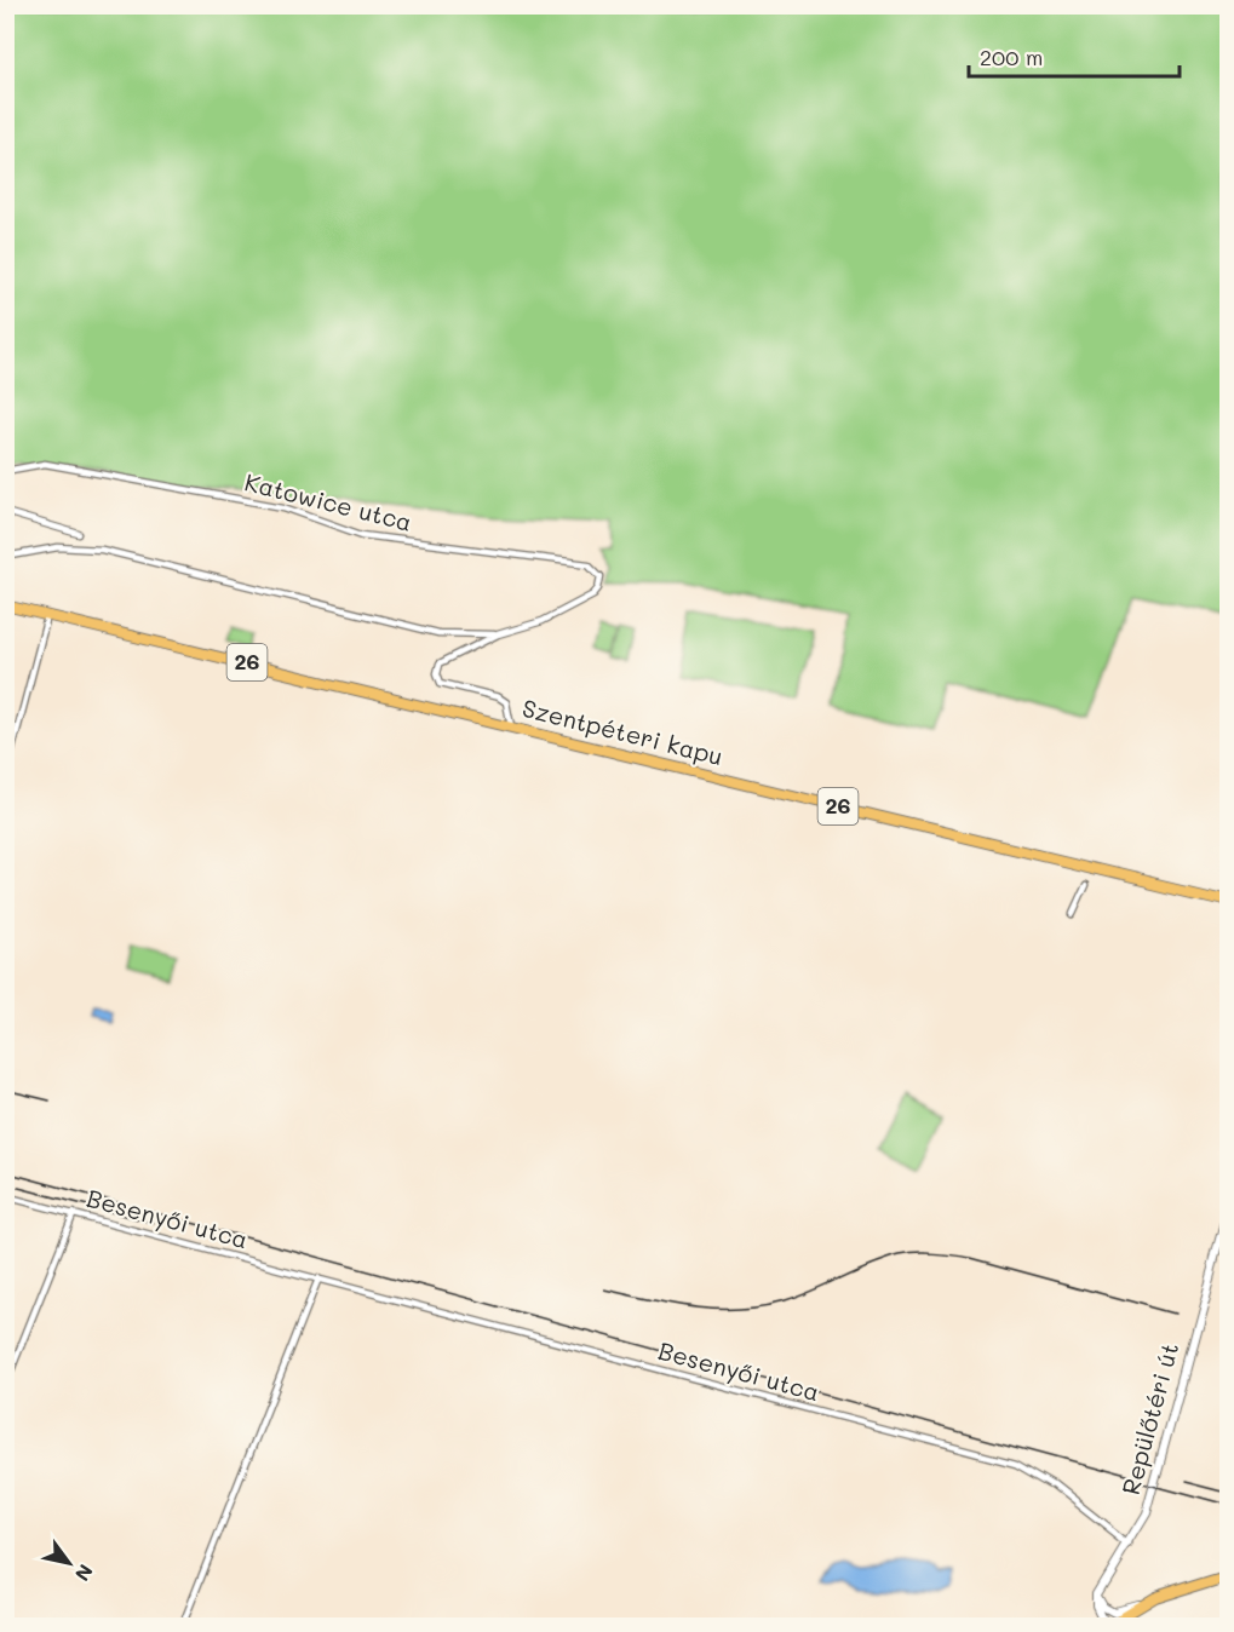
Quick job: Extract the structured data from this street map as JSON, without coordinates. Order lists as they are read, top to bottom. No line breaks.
{"streets":{"main road":["26","Szentpéteri kapu"],"street":["Katowice utca","Besenyői utca","Repülőtéri út"]},"crossings":[["Katowice utca","Szentpéteri kapu"],["Besenyői utca","Repülőtéri út"]],"scale_bar":"200 m","north":"bottom right"}
